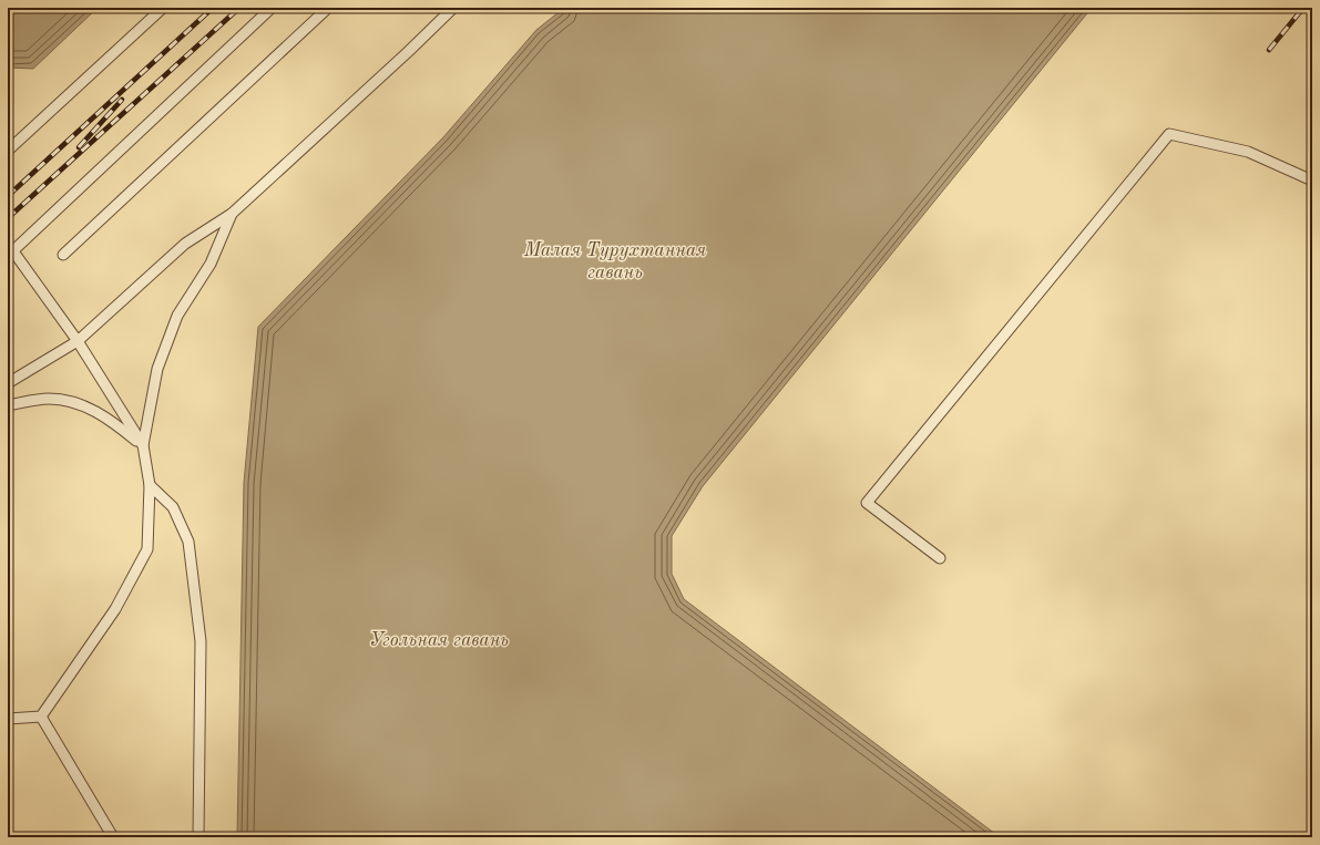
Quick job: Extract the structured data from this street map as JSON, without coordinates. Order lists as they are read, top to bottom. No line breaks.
{"water":["Малая Турухтанная гавань","Угольная гавань"]}
